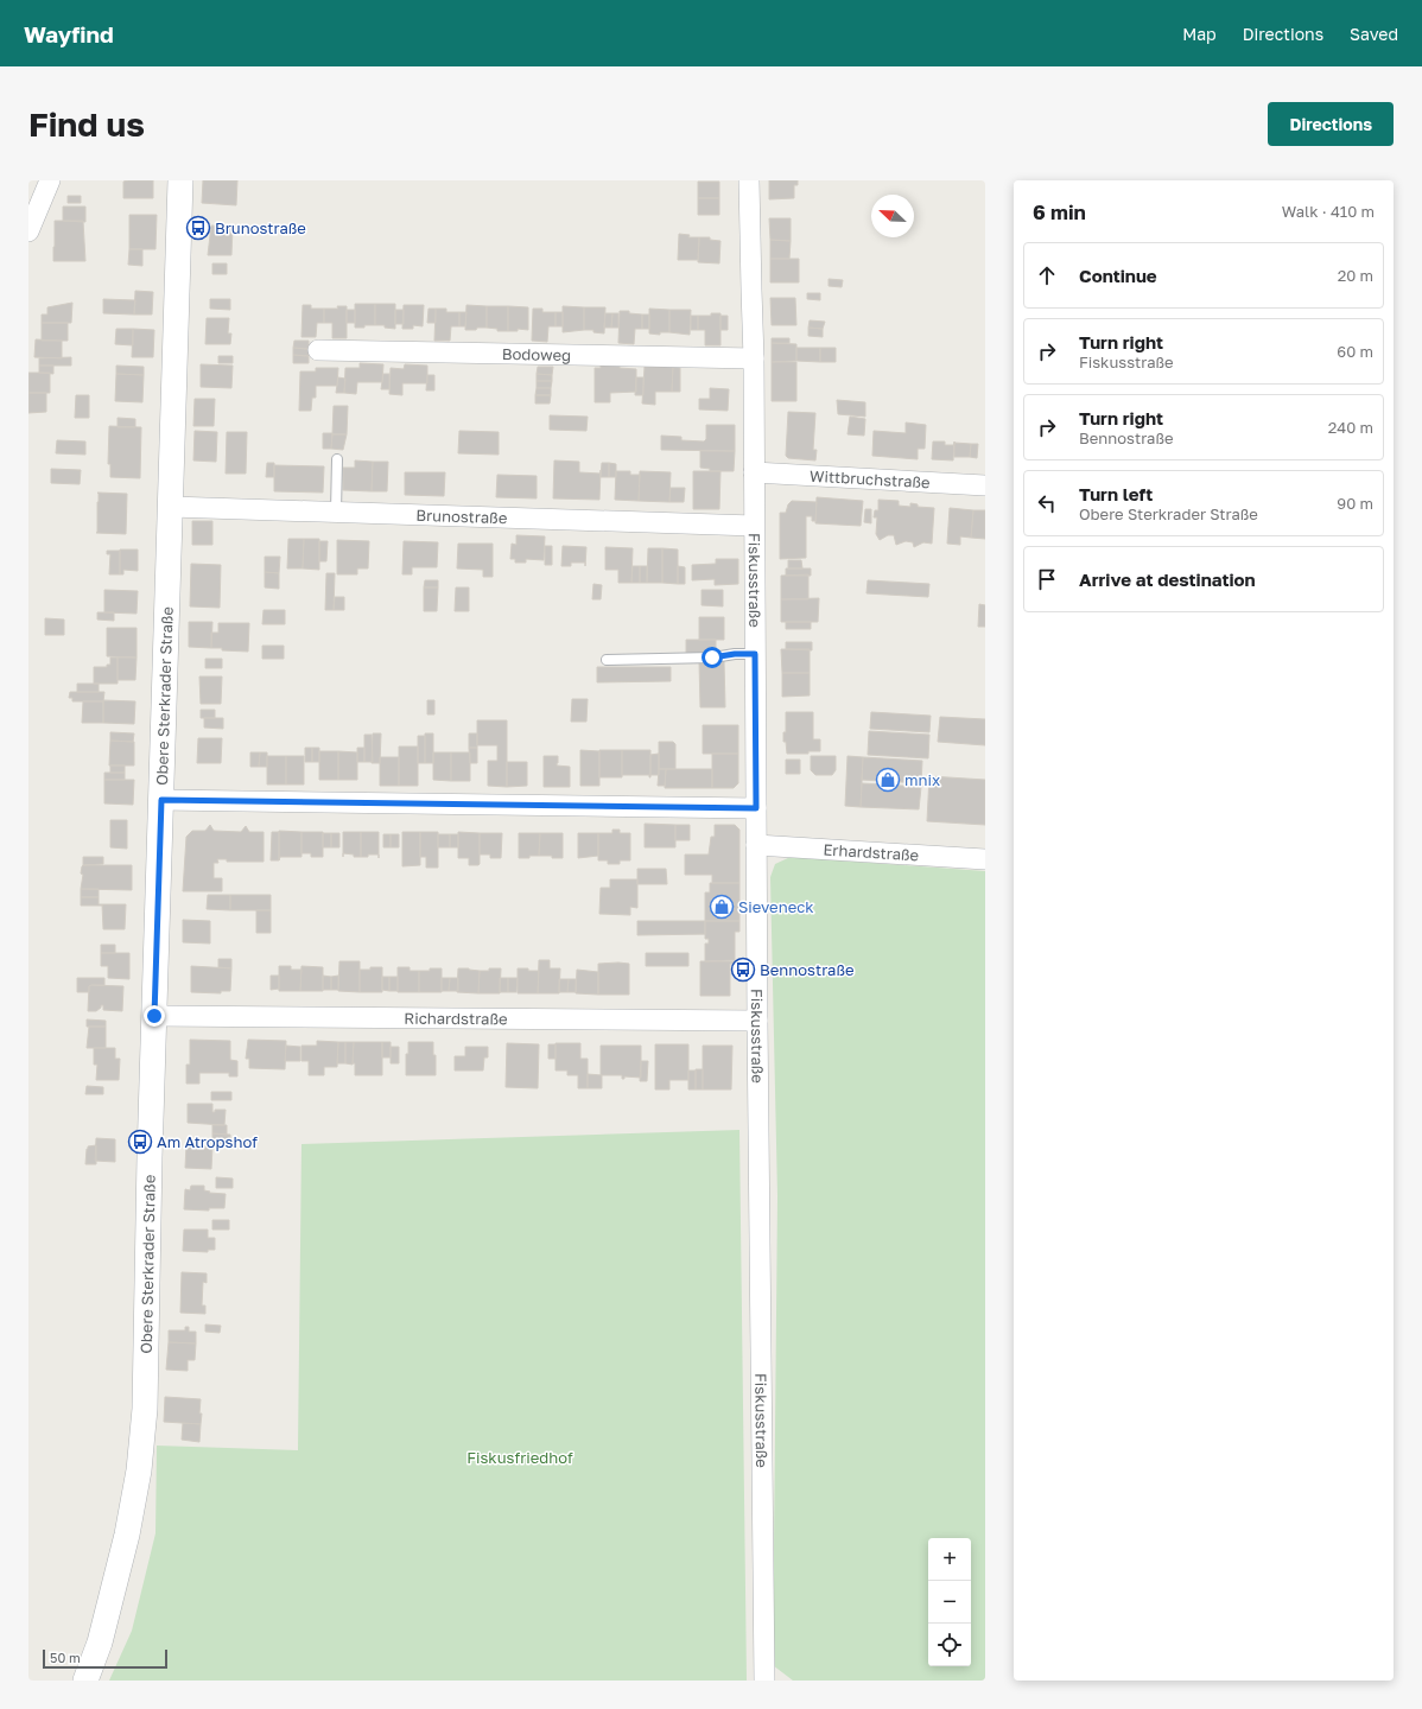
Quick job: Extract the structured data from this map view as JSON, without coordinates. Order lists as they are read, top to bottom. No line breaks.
{"streets":{"street":["Bodoweg","Wittbruchstraße","Brunostraße","Fiskusstraße","Obere Sterkrader Straße","Erhardstraße","Richardstraße"]},"crossings":[["Bodoweg","Fiskusstraße"],["Wittbruchstraße","Fiskusstraße"],["Brunostraße","Fiskusstraße"],["Brunostraße","Obere Sterkrader Straße"],["Fiskusstraße","Erhardstraße"],["Fiskusstraße","Richardstraße"],["Obere Sterkrader Straße","Richardstraße"]],"parks":["Fiskusfriedhof"],"places":{"bus stop":["Brunostraße","Bennostraße","Am Atropshof"],"shop":["mnix","Sieveneck"]},"scale_bar":"50 m","north":"top left","page":{"header":"Wayfind","nav":["Map","Directions","Saved"],"buttons":"Directions","title":"Find us","heading":["6 min","Walk · 410 m"],"list":[["Continue","20 m"],["Turn right","Fiskusstraße","60 m"],["Turn right","Bennostraße","240 m"],["Turn left","Obere Sterkrader Straße","90 m"],"Arrive at destination"],"map_buttons":["+","−"],"scale":"50 m"}}
